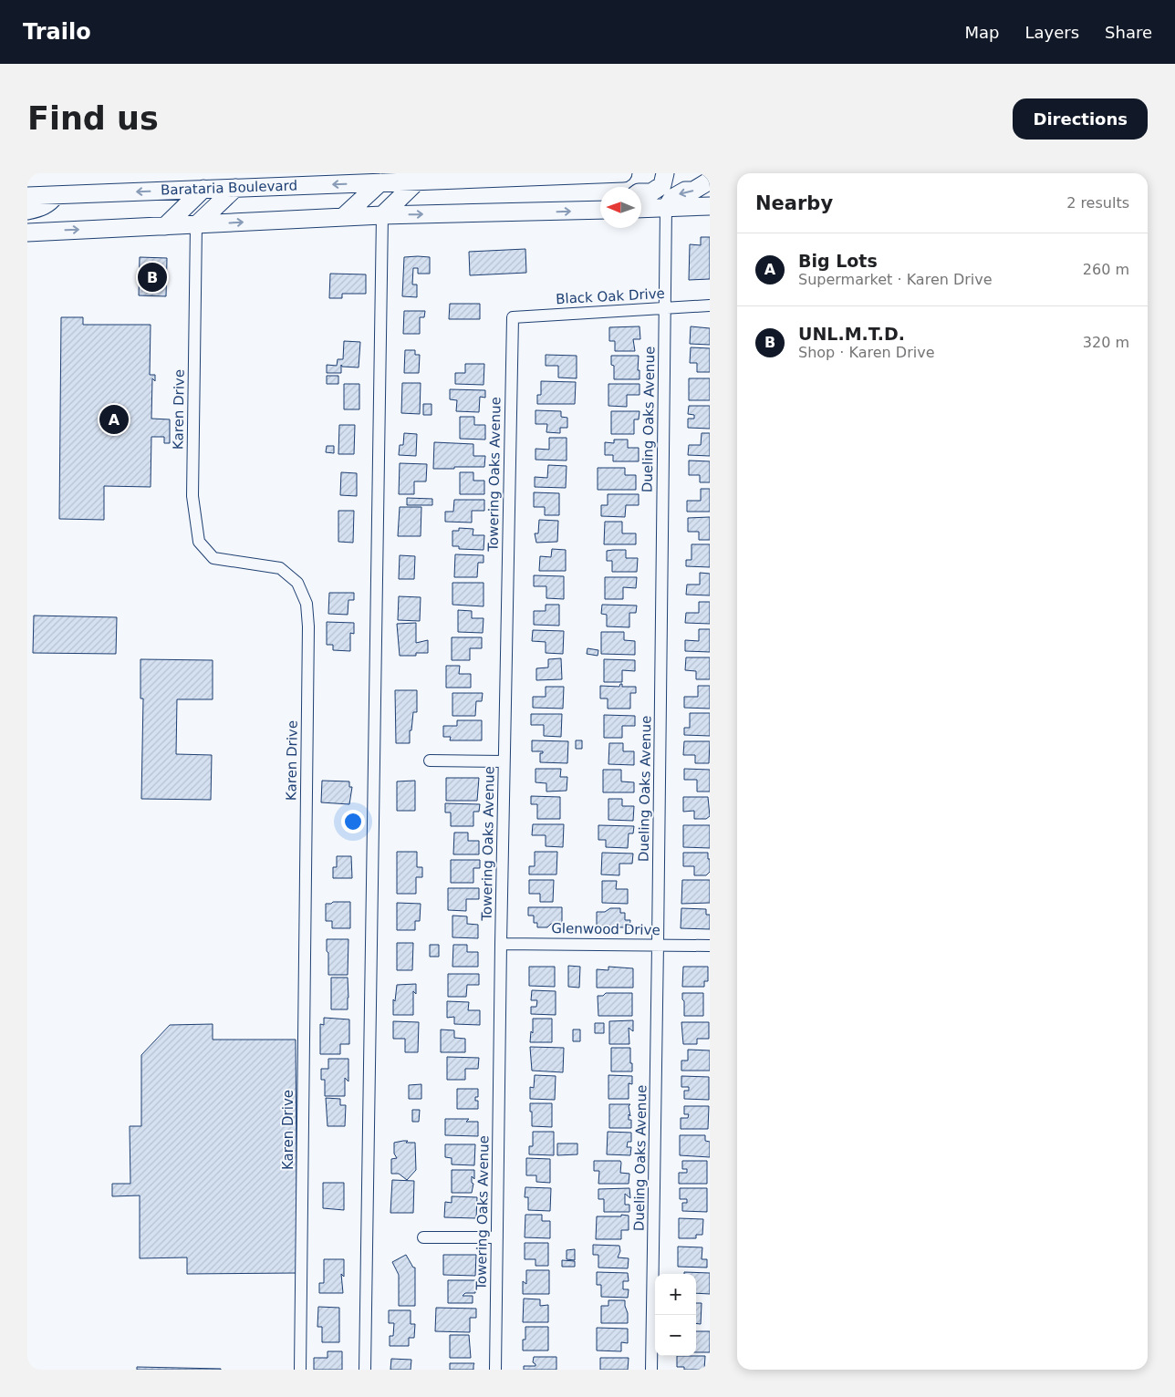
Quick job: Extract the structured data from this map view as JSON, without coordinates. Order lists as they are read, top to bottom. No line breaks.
{"streets":{"main road":["Barataria Boulevard"],"street":["Black Oak Drive","Karen Drive","Dueling Oaks Avenue","Towering Oaks Avenue","Glenwood Drive"]},"crossings":[["Black Oak Drive","Dueling Oaks Avenue"],["Black Oak Drive","Towering Oaks Avenue"],["Dueling Oaks Avenue","Glenwood Drive"],["Towering Oaks Avenue","Glenwood Drive"]],"north":"left","page":{"header":"Trailo","nav":["Map","Layers","Share"],"buttons":"Directions","title":"Find us","heading":["Nearby","2 results"],"list":[{"mark":"A","name":"Big Lots","note":"Supermarket · Karen Drive","value":"260 m"},{"mark":"B","name":"UNL.M.T.D.","note":"Shop · Karen Drive","value":"320 m"}],"pins":["B","A"],"map_buttons":["+","−"]}}
